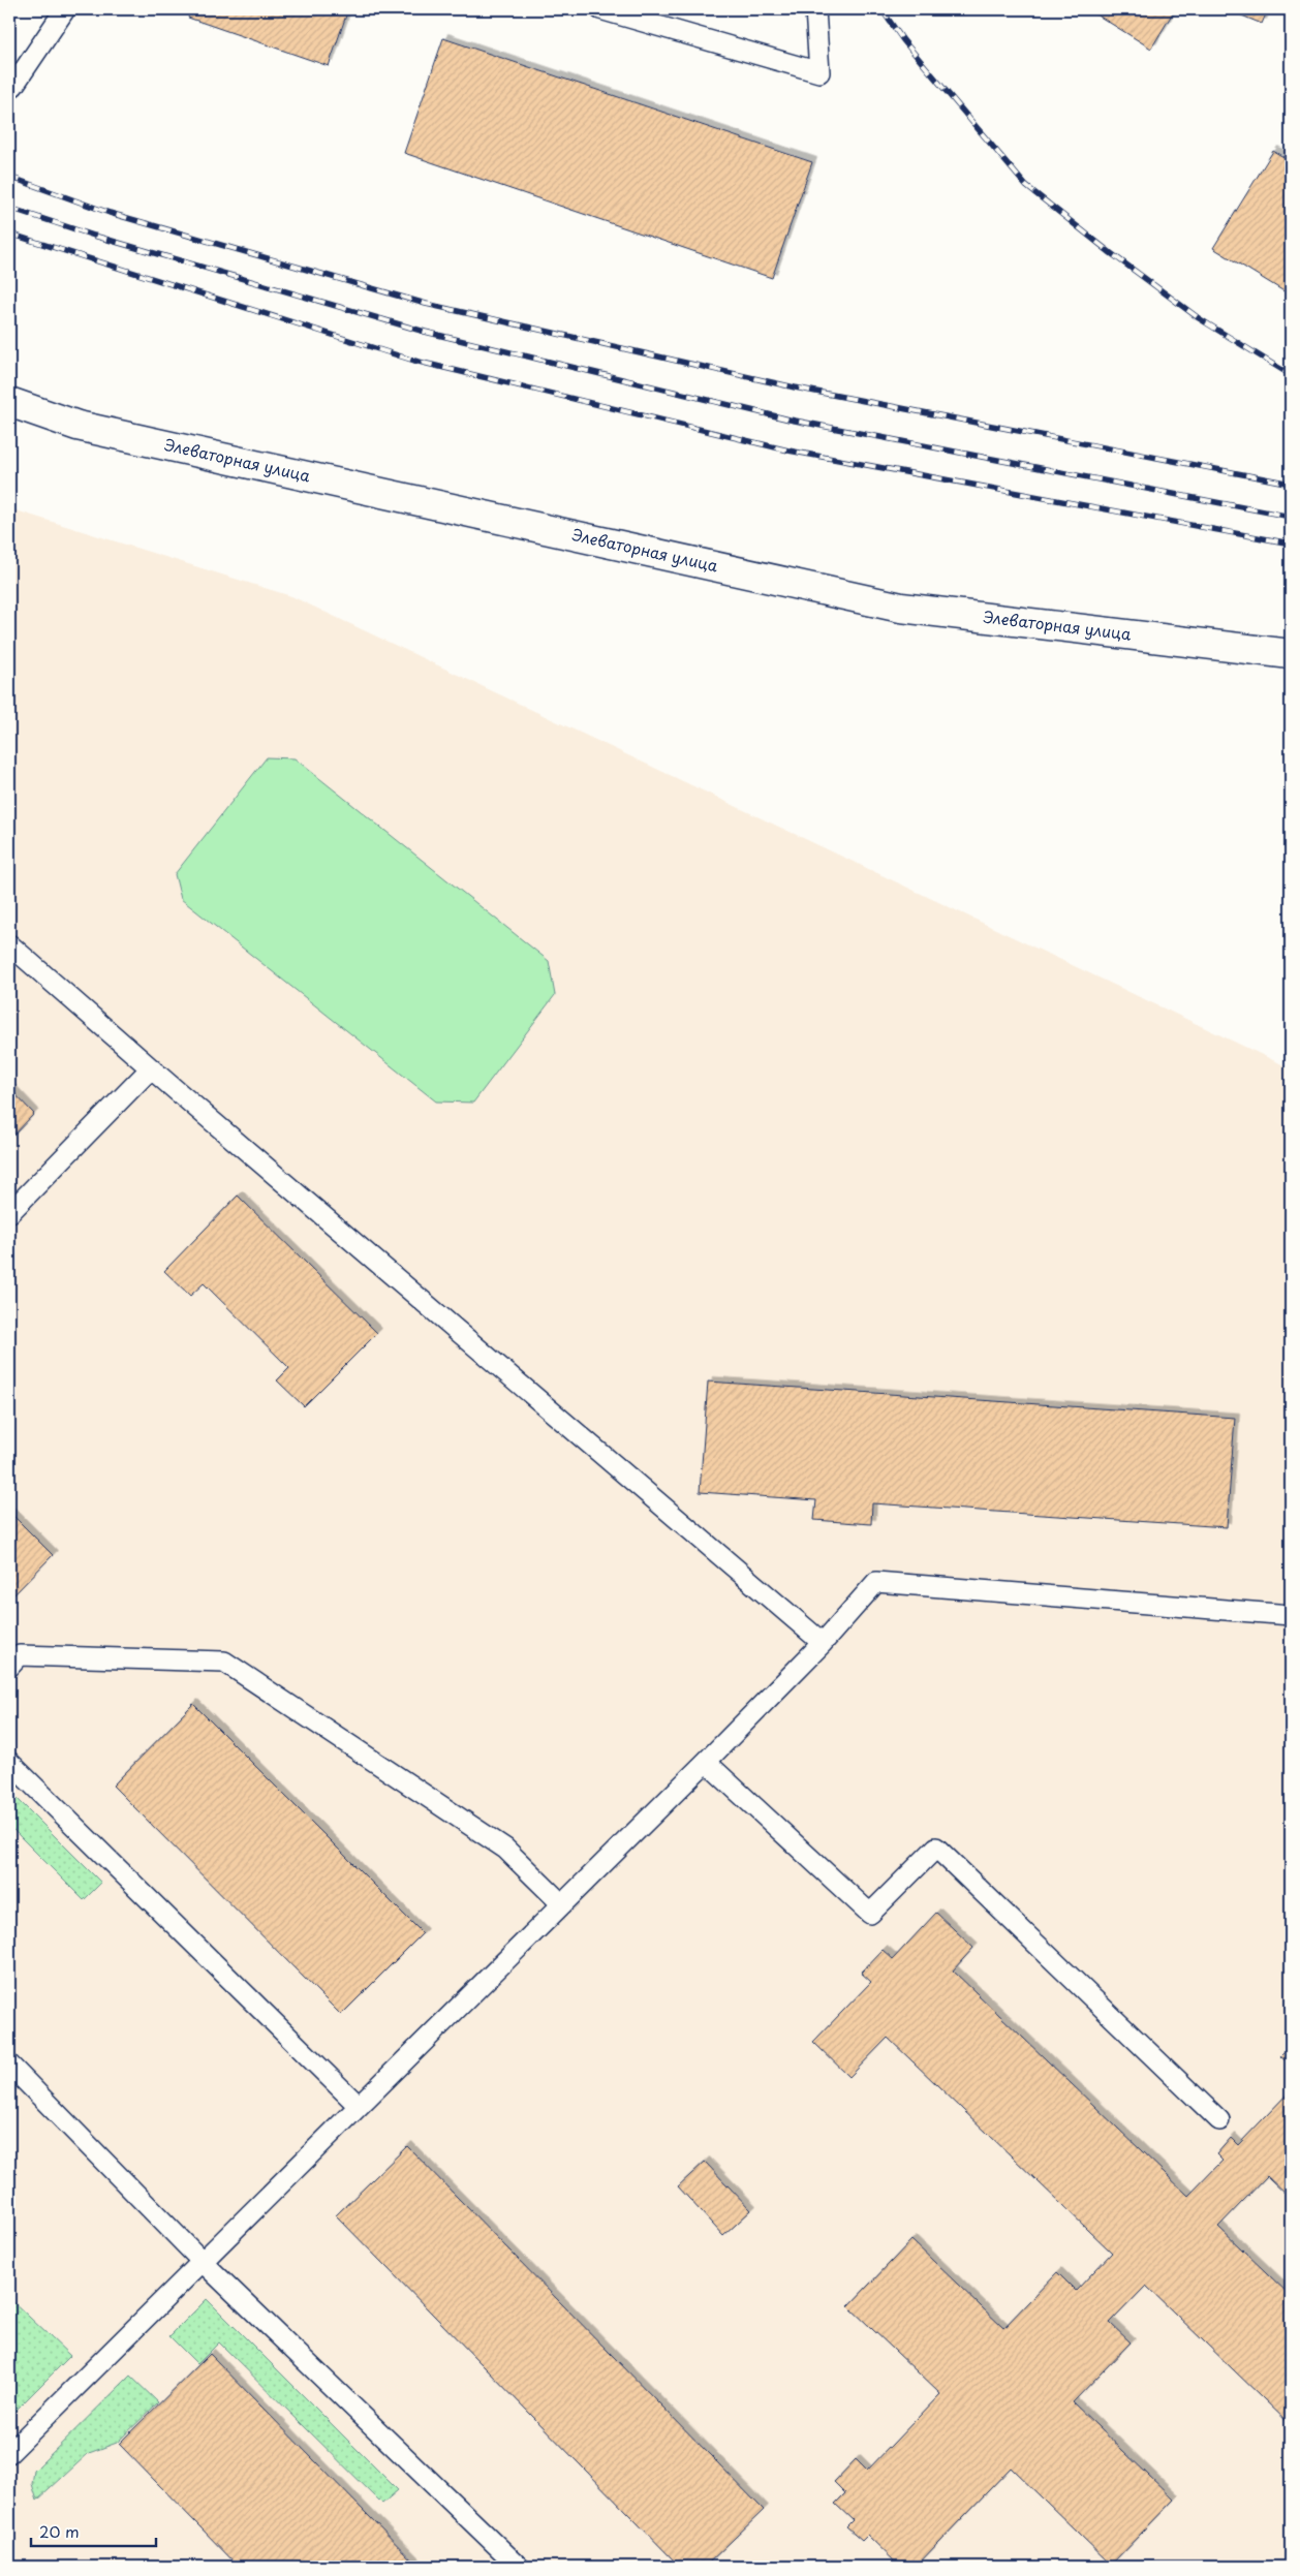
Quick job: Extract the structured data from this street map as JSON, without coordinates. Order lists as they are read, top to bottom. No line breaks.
{"streets":{"street":["Элеваторная улица"]},"scale_bar":"20 m"}
